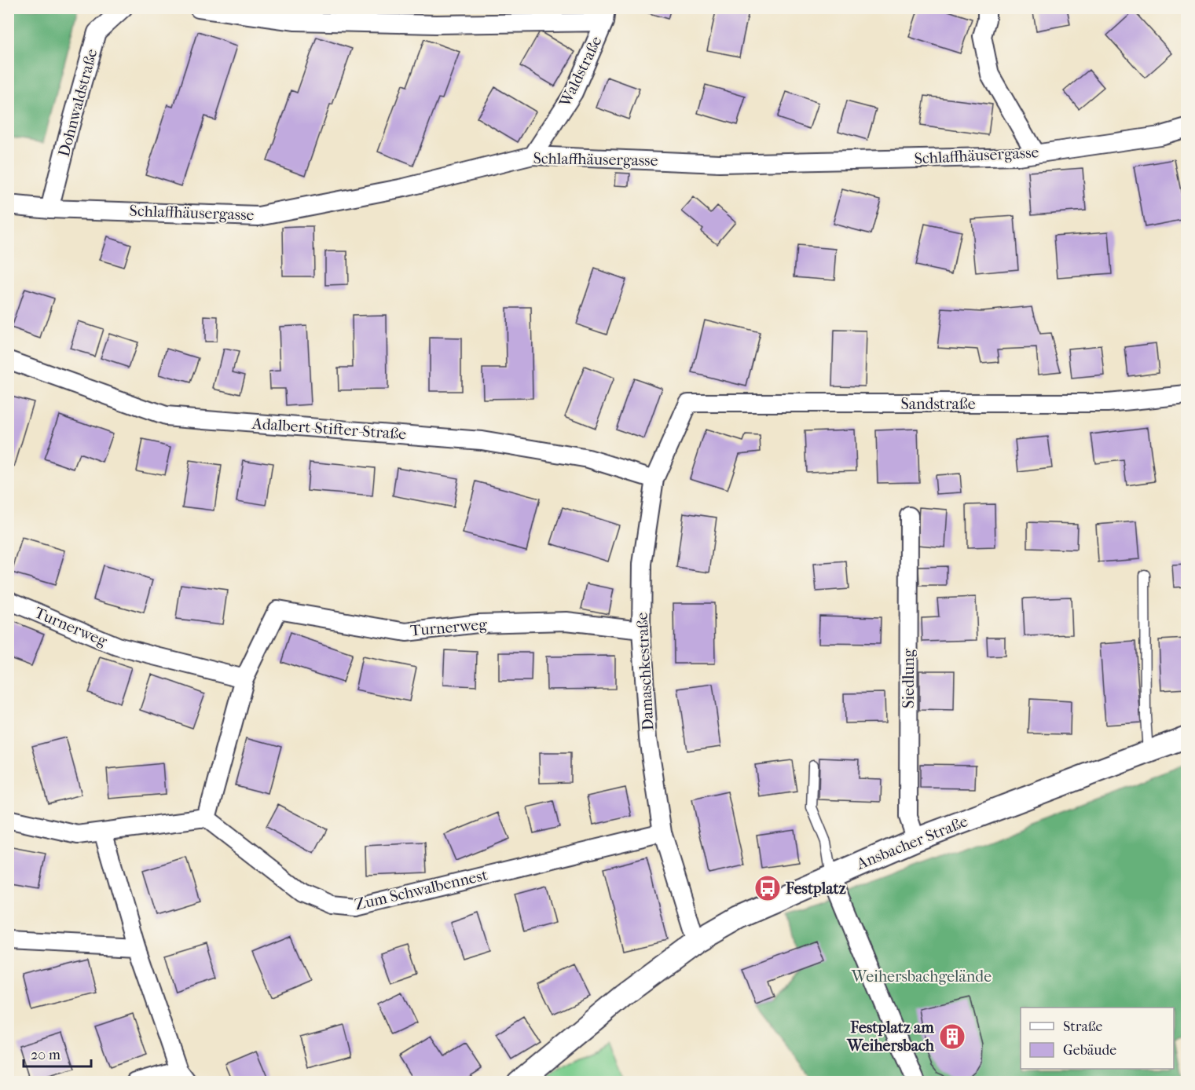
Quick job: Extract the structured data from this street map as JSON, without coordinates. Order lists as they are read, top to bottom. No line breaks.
{"streets":{"street":["Waldstraße","Dohnwaldstraße","Schlaffhäusergasse","Sandstraße","Adalbert-Stifter-Straße","Turnerweg","Damaschkestraße","Siedlung","Ansbacher Straße","Zum Schwalbennest"]},"crossings":[["Waldstraße","Schlaffhäusergasse"],["Dohnwaldstraße","Schlaffhäusergasse"],["Sandstraße","Damaschkestraße"],["Adalbert-Stifter-Straße","Damaschkestraße"],["Turnerweg","Damaschkestraße"],["Turnerweg","Zum Schwalbennest"],["Damaschkestraße","Ansbacher Straße"],["Damaschkestraße","Zum Schwalbennest"],["Siedlung","Ansbacher Straße"]],"parks":["Weihersbachgelände"],"places":{"bus stop":["Festplatz"],"building":["Festplatz am Weihersbach"]},"legend":["Straße","Gebäude"],"scale_bar":"20 m"}
